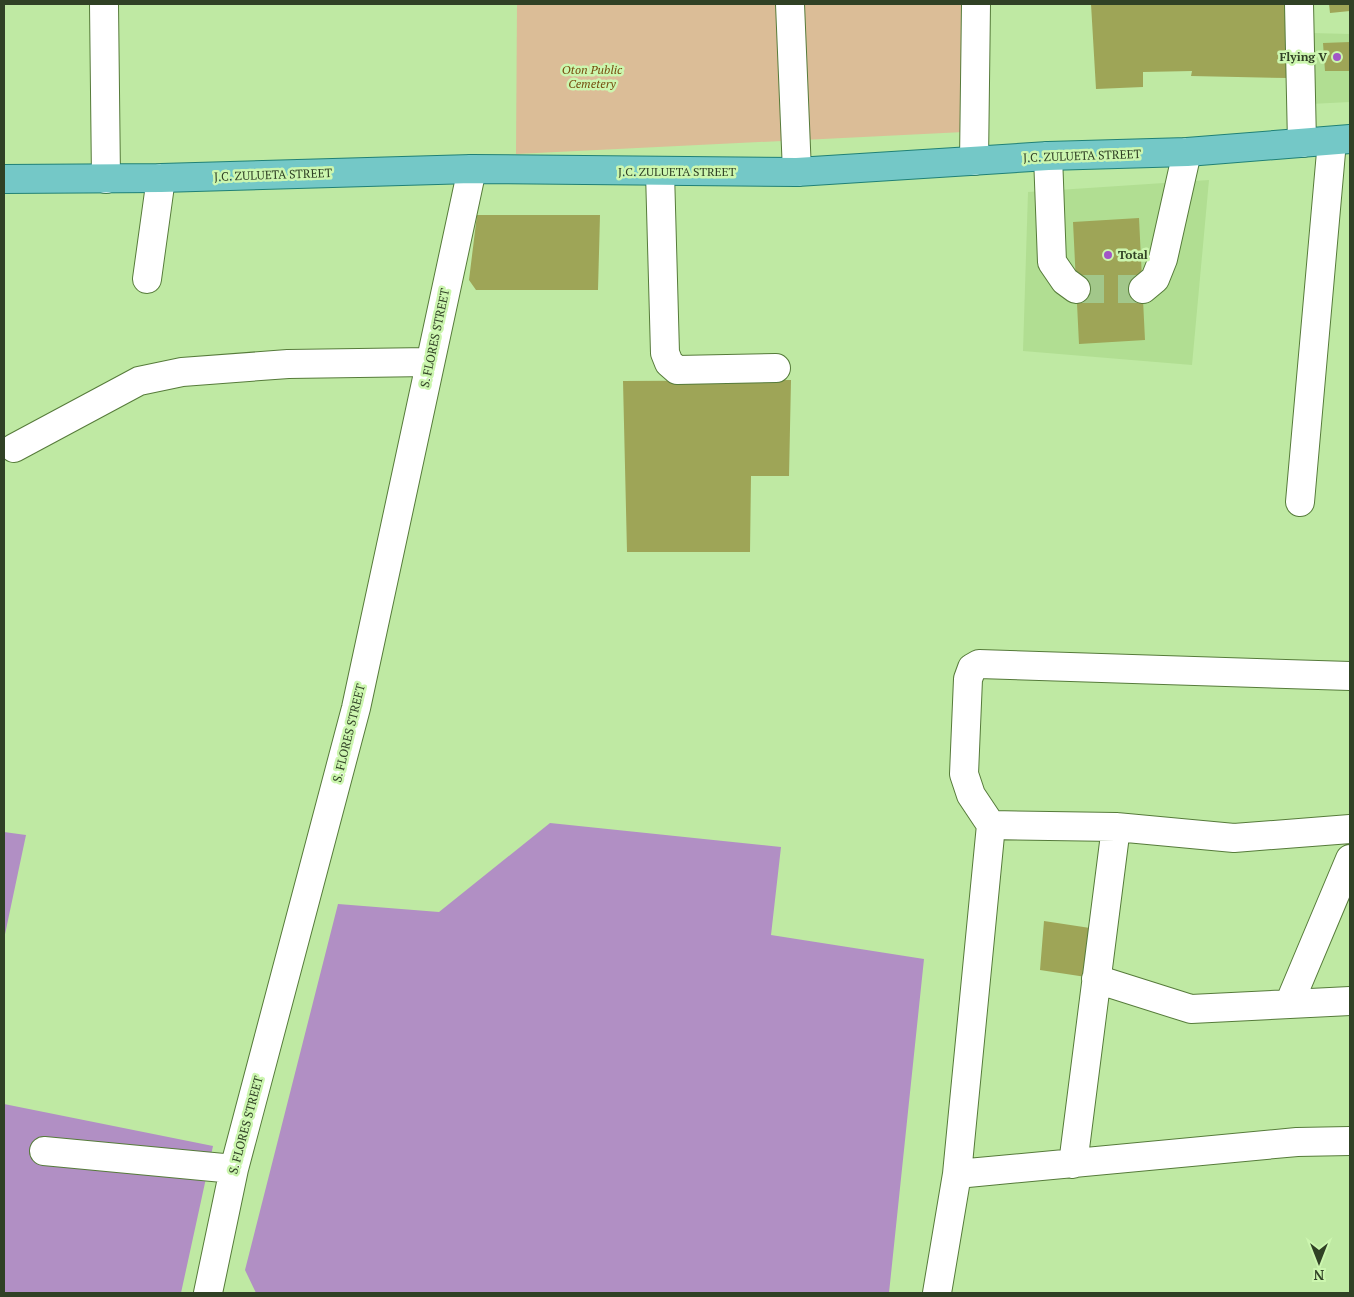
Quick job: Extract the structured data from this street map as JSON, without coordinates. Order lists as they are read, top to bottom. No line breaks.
{"streets":{"main road":["J.C. ZULUETA STREET"],"street":["S. FLORES STREET"]},"crossings":[["J.C. ZULUETA STREET","S. FLORES STREET"]],"parks":["Oton Public Cemetery"],"places":["Flying V","Total"],"north":"bottom"}
